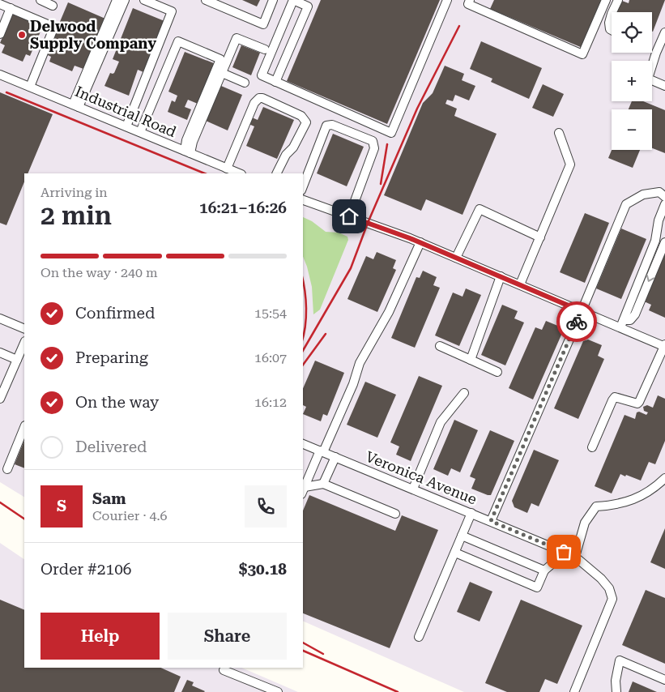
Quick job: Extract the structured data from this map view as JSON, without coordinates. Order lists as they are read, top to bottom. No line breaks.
{"streets":{"street":["Industrial Road","Veronica Avenue"]},"places":["Delwood Supply Company"],"page":{"map_buttons":["+","−"],"heading":["2 min","Arriving in","16:21–16:26"],"panel":["Sam","Courier · 4.6","Order #2106","$30.18"],"bar":"On the way · 240 m","list":[["Confirmed","15:54"],["Preparing","16:07"],["On the way","16:12"],"Delivered"],"round":"S","buttons":["Help","Share"]}}
